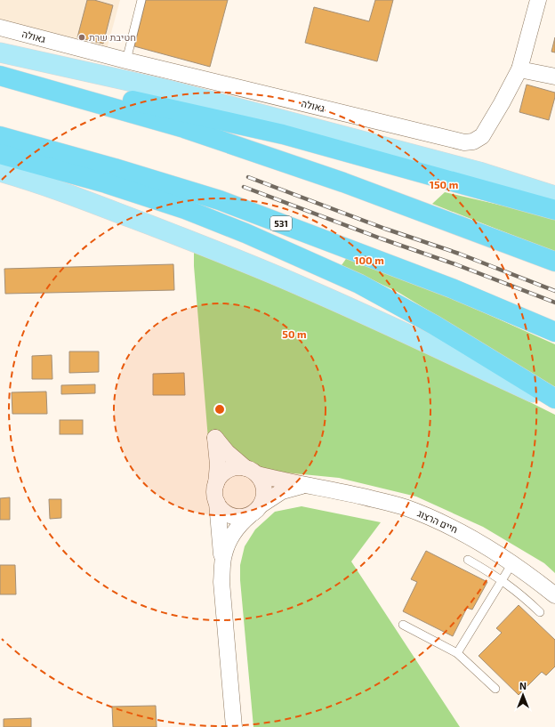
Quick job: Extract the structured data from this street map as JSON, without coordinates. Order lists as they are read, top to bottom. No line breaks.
{"streets":{"highway":["531"],"street":["גאולה","חיים הרצוג"]},"places":["חטיבת שרת"],"north":"top","rings":["150 m","100 m","50 m"]}
